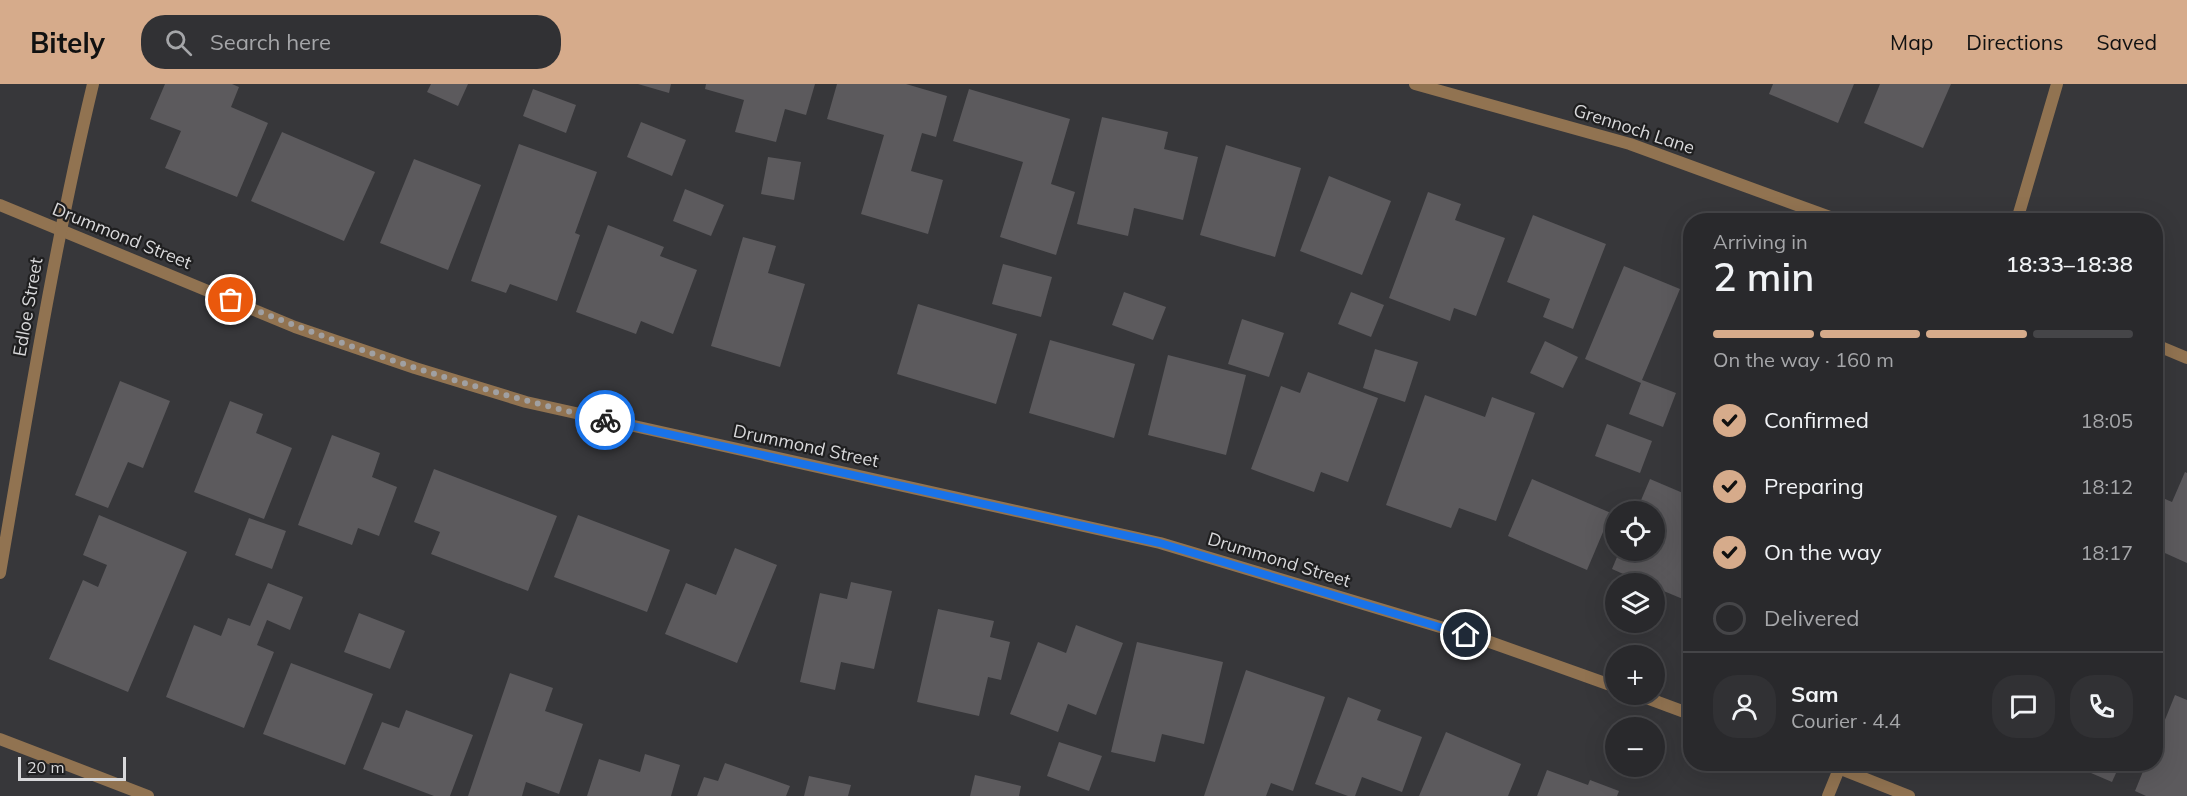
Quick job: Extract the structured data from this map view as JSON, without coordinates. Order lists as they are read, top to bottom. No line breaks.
{"streets":{"street":["Grennoch Lane","Drummond Street","Edloe Street"]},"crossings":[["Drummond Street","Edloe Street"]],"scale_bar":"20 m","page":{"header":"Bitely","search":"Search here","nav":["Map","Directions","Saved"],"heading":["2 min","Arriving in","18:33–18:38"],"panel":["Sam","Courier · 4.4"],"bar":"On the way · 160 m","list":[["Confirmed","18:05"],["Preparing","18:12"],["On the way","18:17"],"Delivered"],"map_buttons":["+","−"],"scale":"20 m"}}
